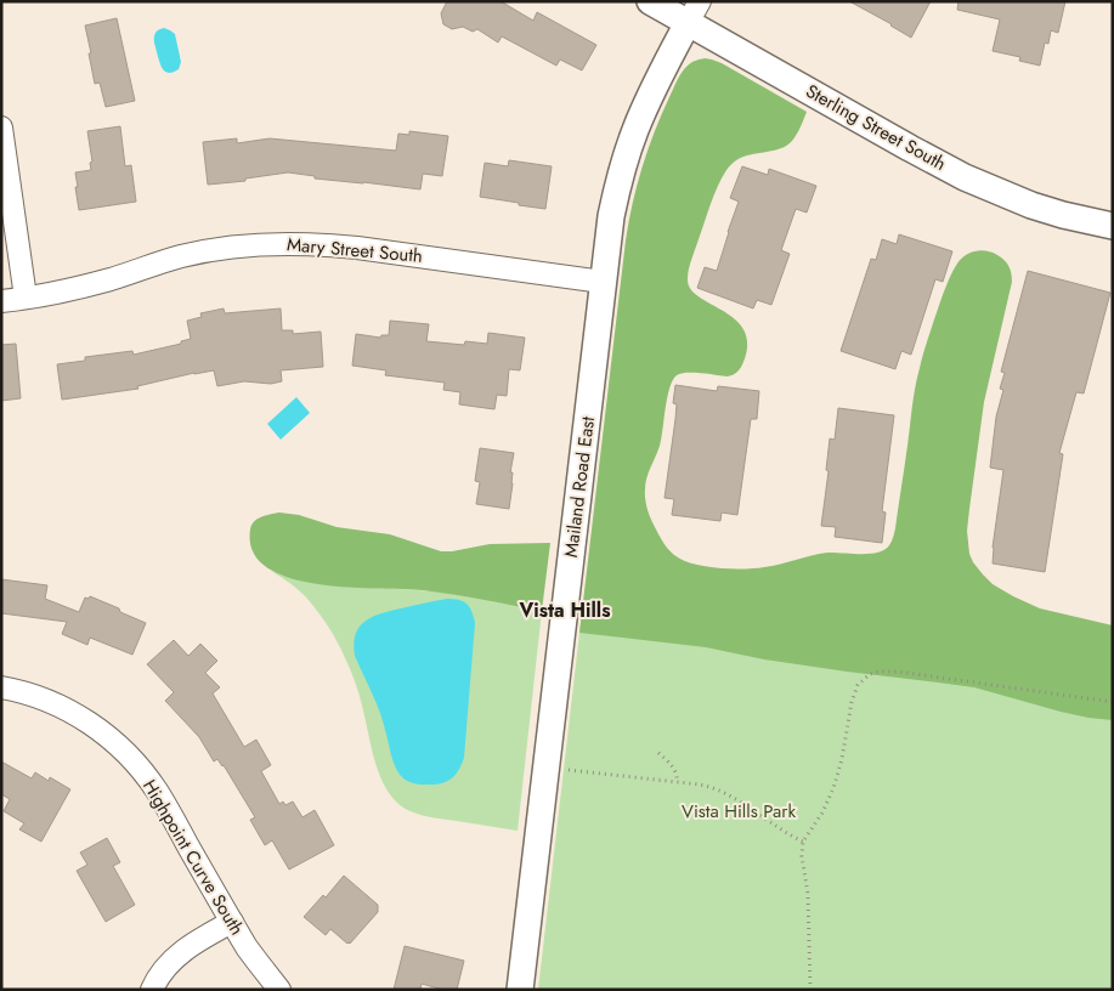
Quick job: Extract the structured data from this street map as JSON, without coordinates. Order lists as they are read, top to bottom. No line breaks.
{"streets":{"street":["Sterling Street South","Mary Street South","Mailand Road East","Highpoint Curve South"]},"crossings":[["Sterling Street South","Mailand Road East"],["Mary Street South","Mailand Road East"]],"districts":["Vista Hills"],"parks":["Vista Hills Park"]}
